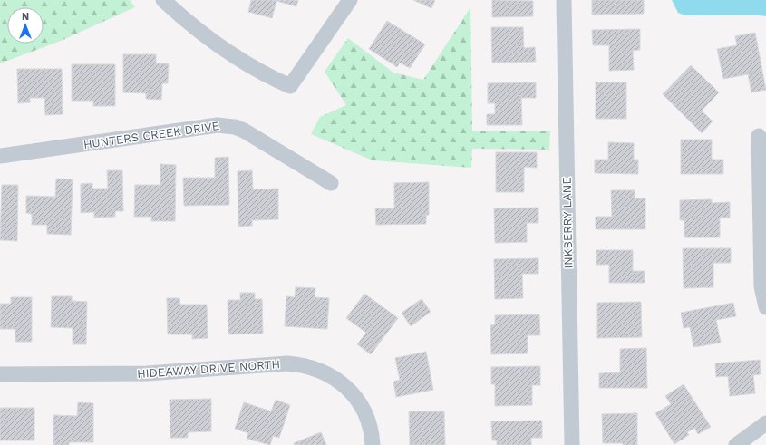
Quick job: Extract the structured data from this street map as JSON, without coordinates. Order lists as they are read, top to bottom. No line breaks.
{"streets":{"street":["HUNTERS CREEK DRIVE","INKBERRY LANE","HIDEAWAY DRIVE NORTH"]},"north":"top"}
